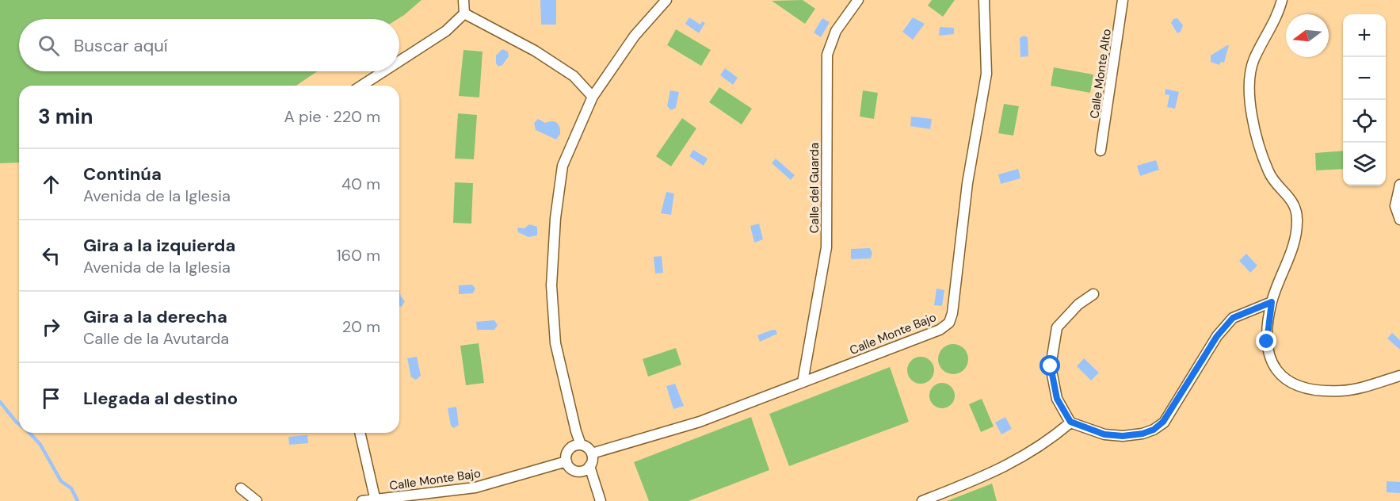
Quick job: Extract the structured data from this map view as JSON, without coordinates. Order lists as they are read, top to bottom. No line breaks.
{"streets":{"street":["Calle Monte Alto","Calle del Guarda","Calle Monte Bajo"]},"crossings":[["Calle del Guarda","Calle Monte Bajo"]],"north":"left","page":{"map_buttons":["+","−"],"search":"Buscar aquí","heading":["3 min","A pie · 220 m"],"list":[["Continúa","Avenida de la Iglesia","40 m"],["Gira a la izquierda","Avenida de la Iglesia","160 m"],["Gira a la derecha","Calle de la Avutarda","20 m"],"Llegada al destino"]}}
